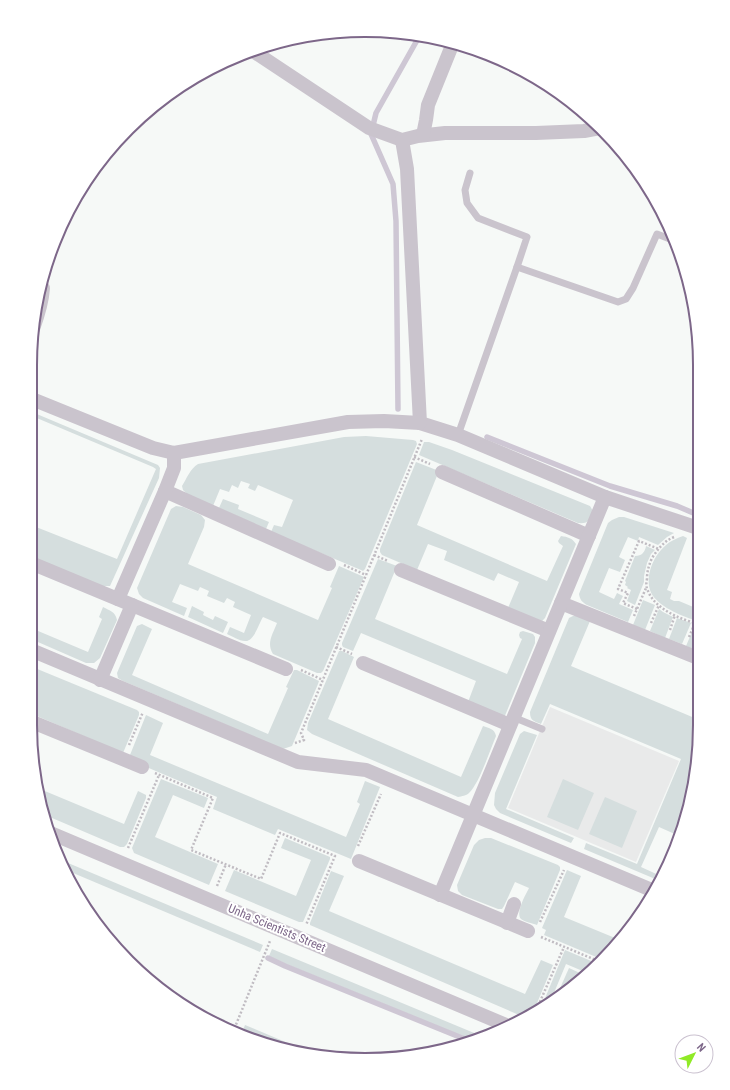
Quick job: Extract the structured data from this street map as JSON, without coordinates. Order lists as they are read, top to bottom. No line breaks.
{"streets":{"street":["Unha Scientists Street"]},"north":"top right"}
